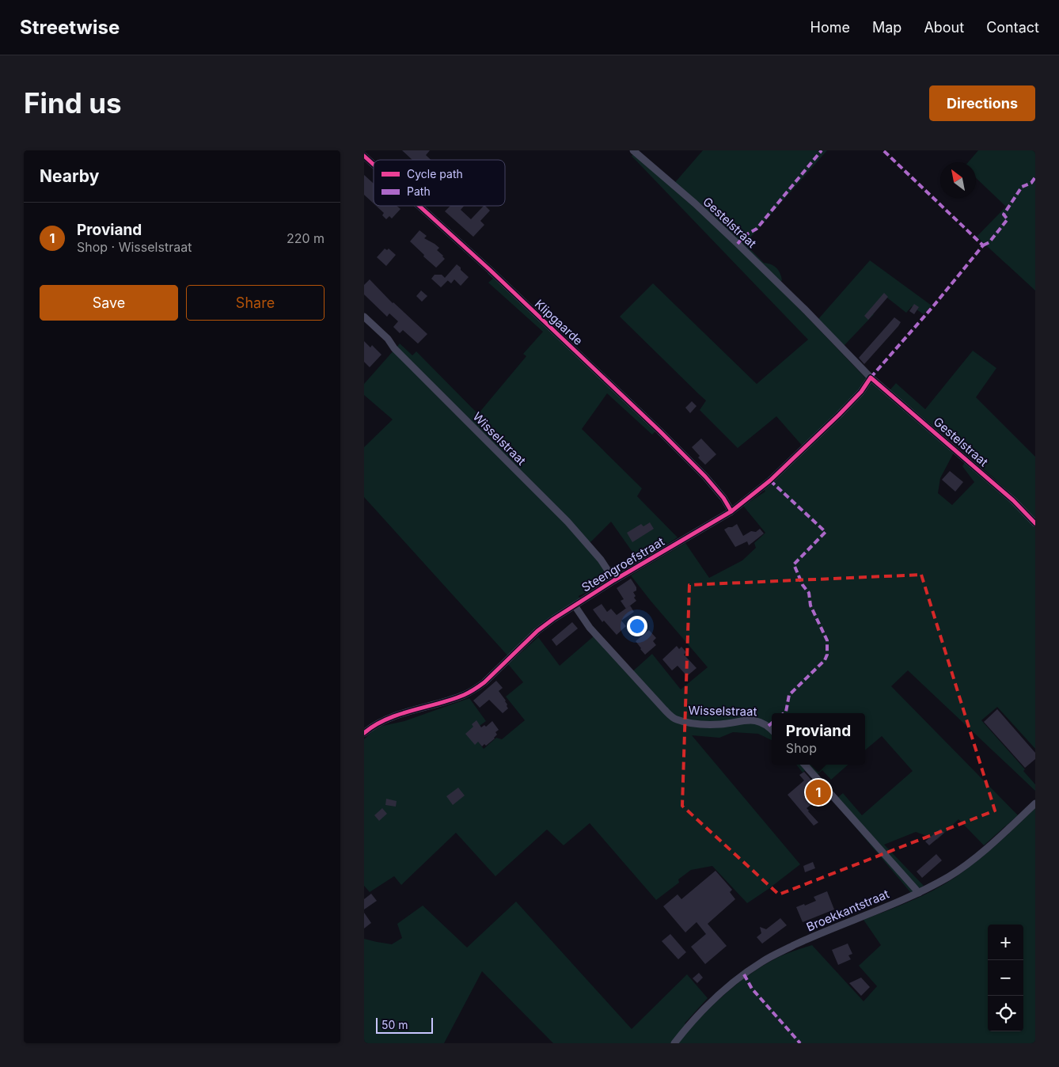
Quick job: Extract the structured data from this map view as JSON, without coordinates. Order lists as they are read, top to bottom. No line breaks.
{"streets":{"street":["Gestelstraat","Klipgaarde","Wisselstraat","Steengroefstraat","Broekkantstraat"]},"crossings":[["Gestelstraat","Steengroefstraat"],["Klipgaarde","Steengroefstraat"],["Wisselstraat","Steengroefstraat"]],"legend":["Cycle path","Path"],"scale_bar":"50 m","north":"top left","page":{"header":"Streetwise","nav":["Home","Map","About","Contact"],"buttons":["Directions",["Save","Share"]],"title":"Find us","heading":"Nearby","list":[{"mark":"1","name":"Proviand","note":"Shop · Wisselstraat","value":"220 m"}],"popup":["Proviand","Shop"],"pins":"1","map_buttons":["+","−"],"scale":"50 m"}}
